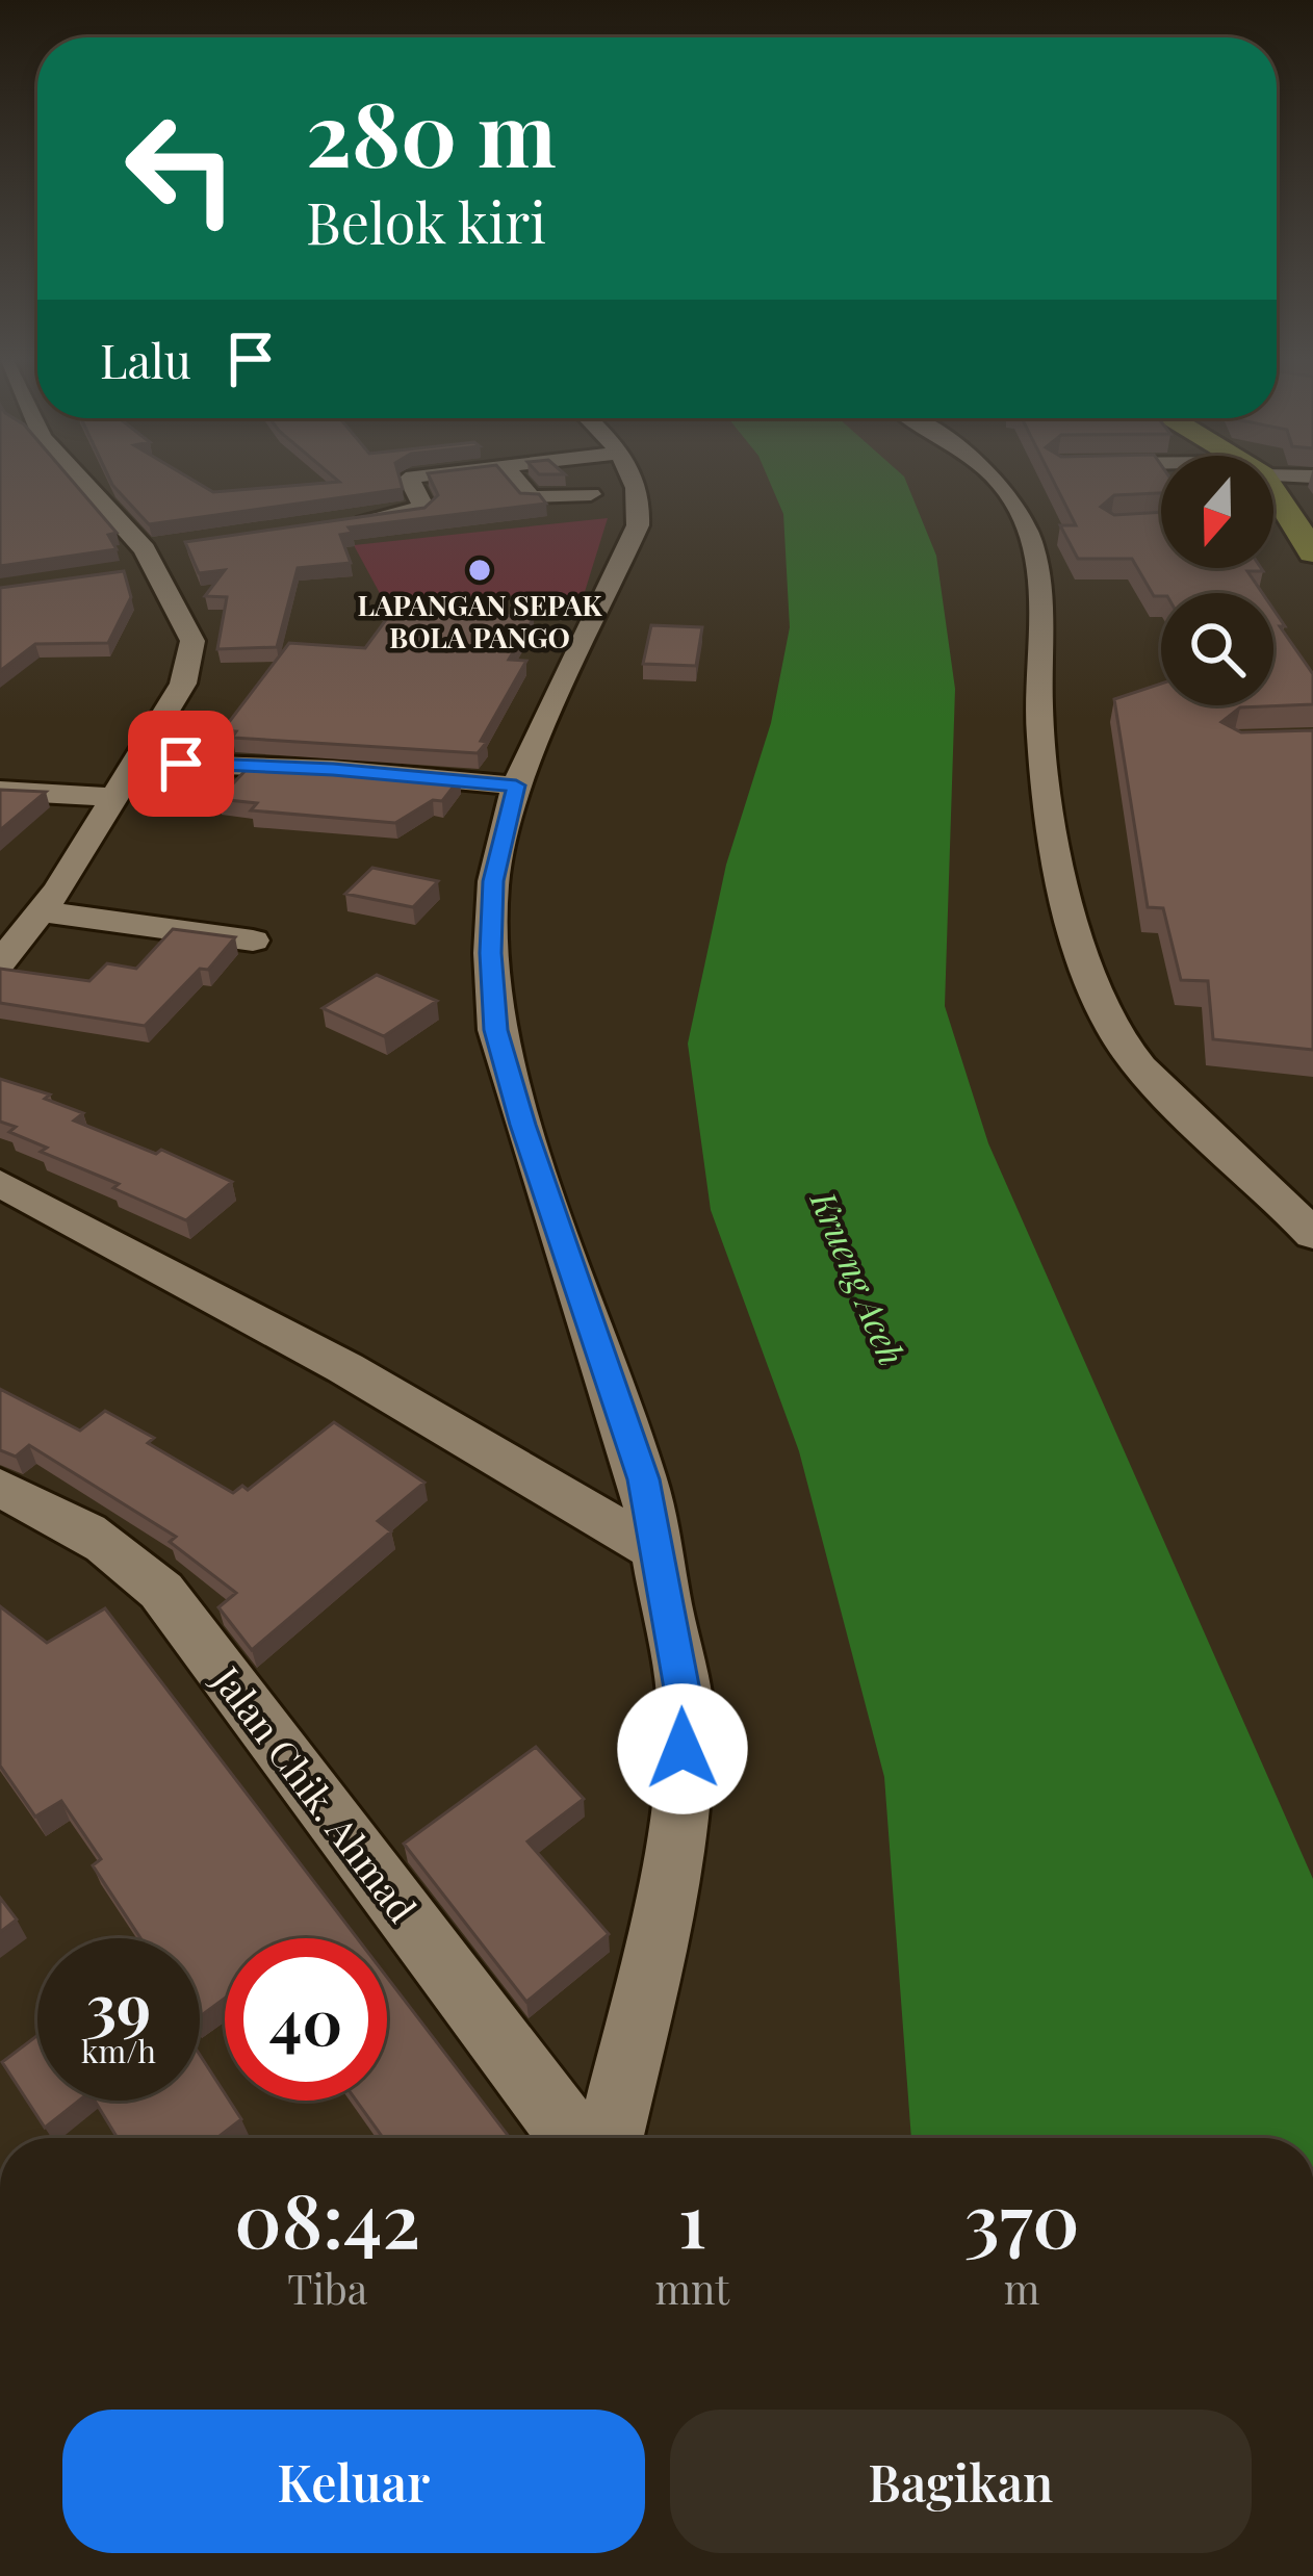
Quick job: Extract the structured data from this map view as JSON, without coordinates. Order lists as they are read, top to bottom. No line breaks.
{"streets":{"street":["Jalan Chik. Ahmad"]},"water":["Krueng Aceh"],"places":["LAPANGAN SEPAK BOLA PANGO"],"north":"bottom","page":{"turn":["280 m","Belok kiri"],"then":"Lalu","speed":"39 km/h","limit":"40","eta":["08:42","Tiba","1","mnt","370","m"],"buttons":["Keluar","Bagikan"]}}
